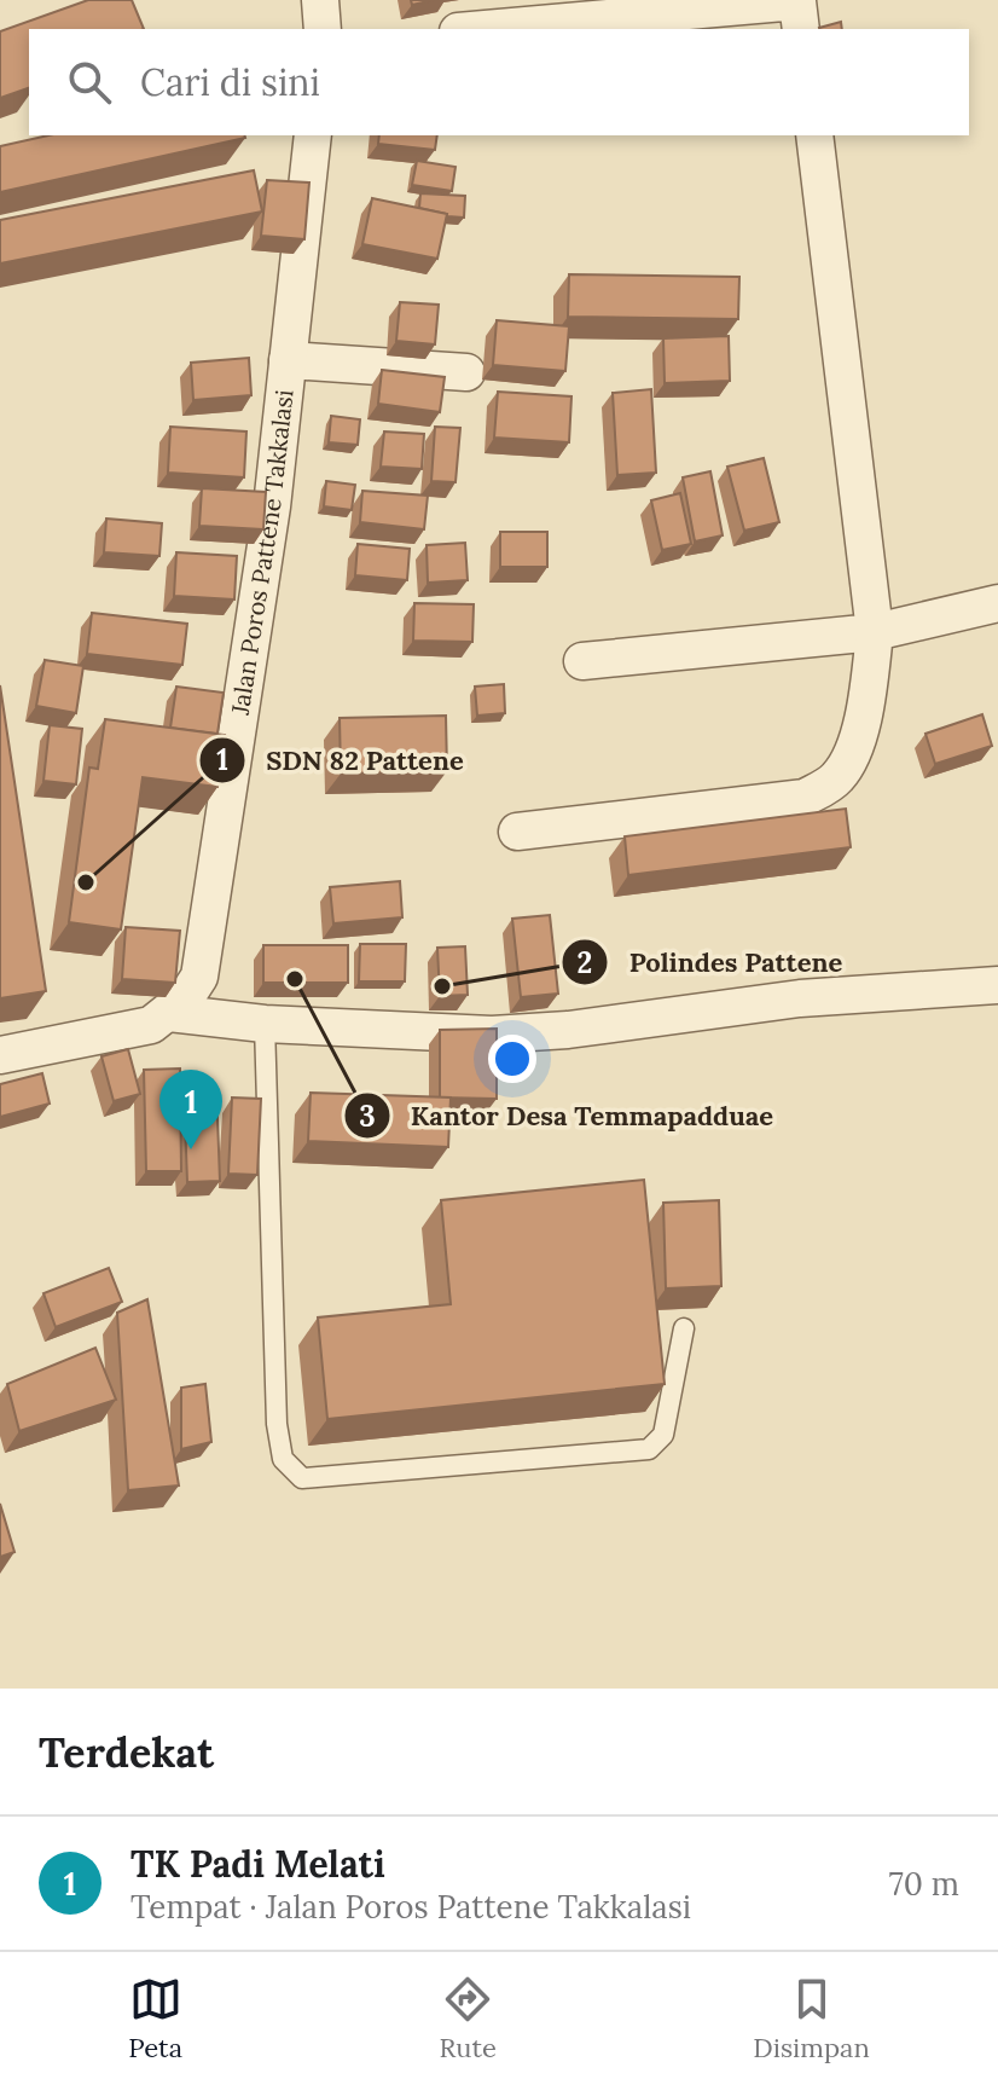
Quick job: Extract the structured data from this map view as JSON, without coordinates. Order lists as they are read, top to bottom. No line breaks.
{"streets":{"street":["Jalan Poros Pattene Takkalasi"]},"places":["SDN 82 Pattene","Kantor Desa Temmapadduae","Polindes Pattene"],"page":{"search":"Cari di sini","pins":"1","heading":"Terdekat","list":[{"mark":"1","name":"TK Padi Melati","note":"Tempat · Jalan Poros Pattene Takkalasi","value":"70 m"}],"nav":["Peta","Rute","Disimpan"]}}
